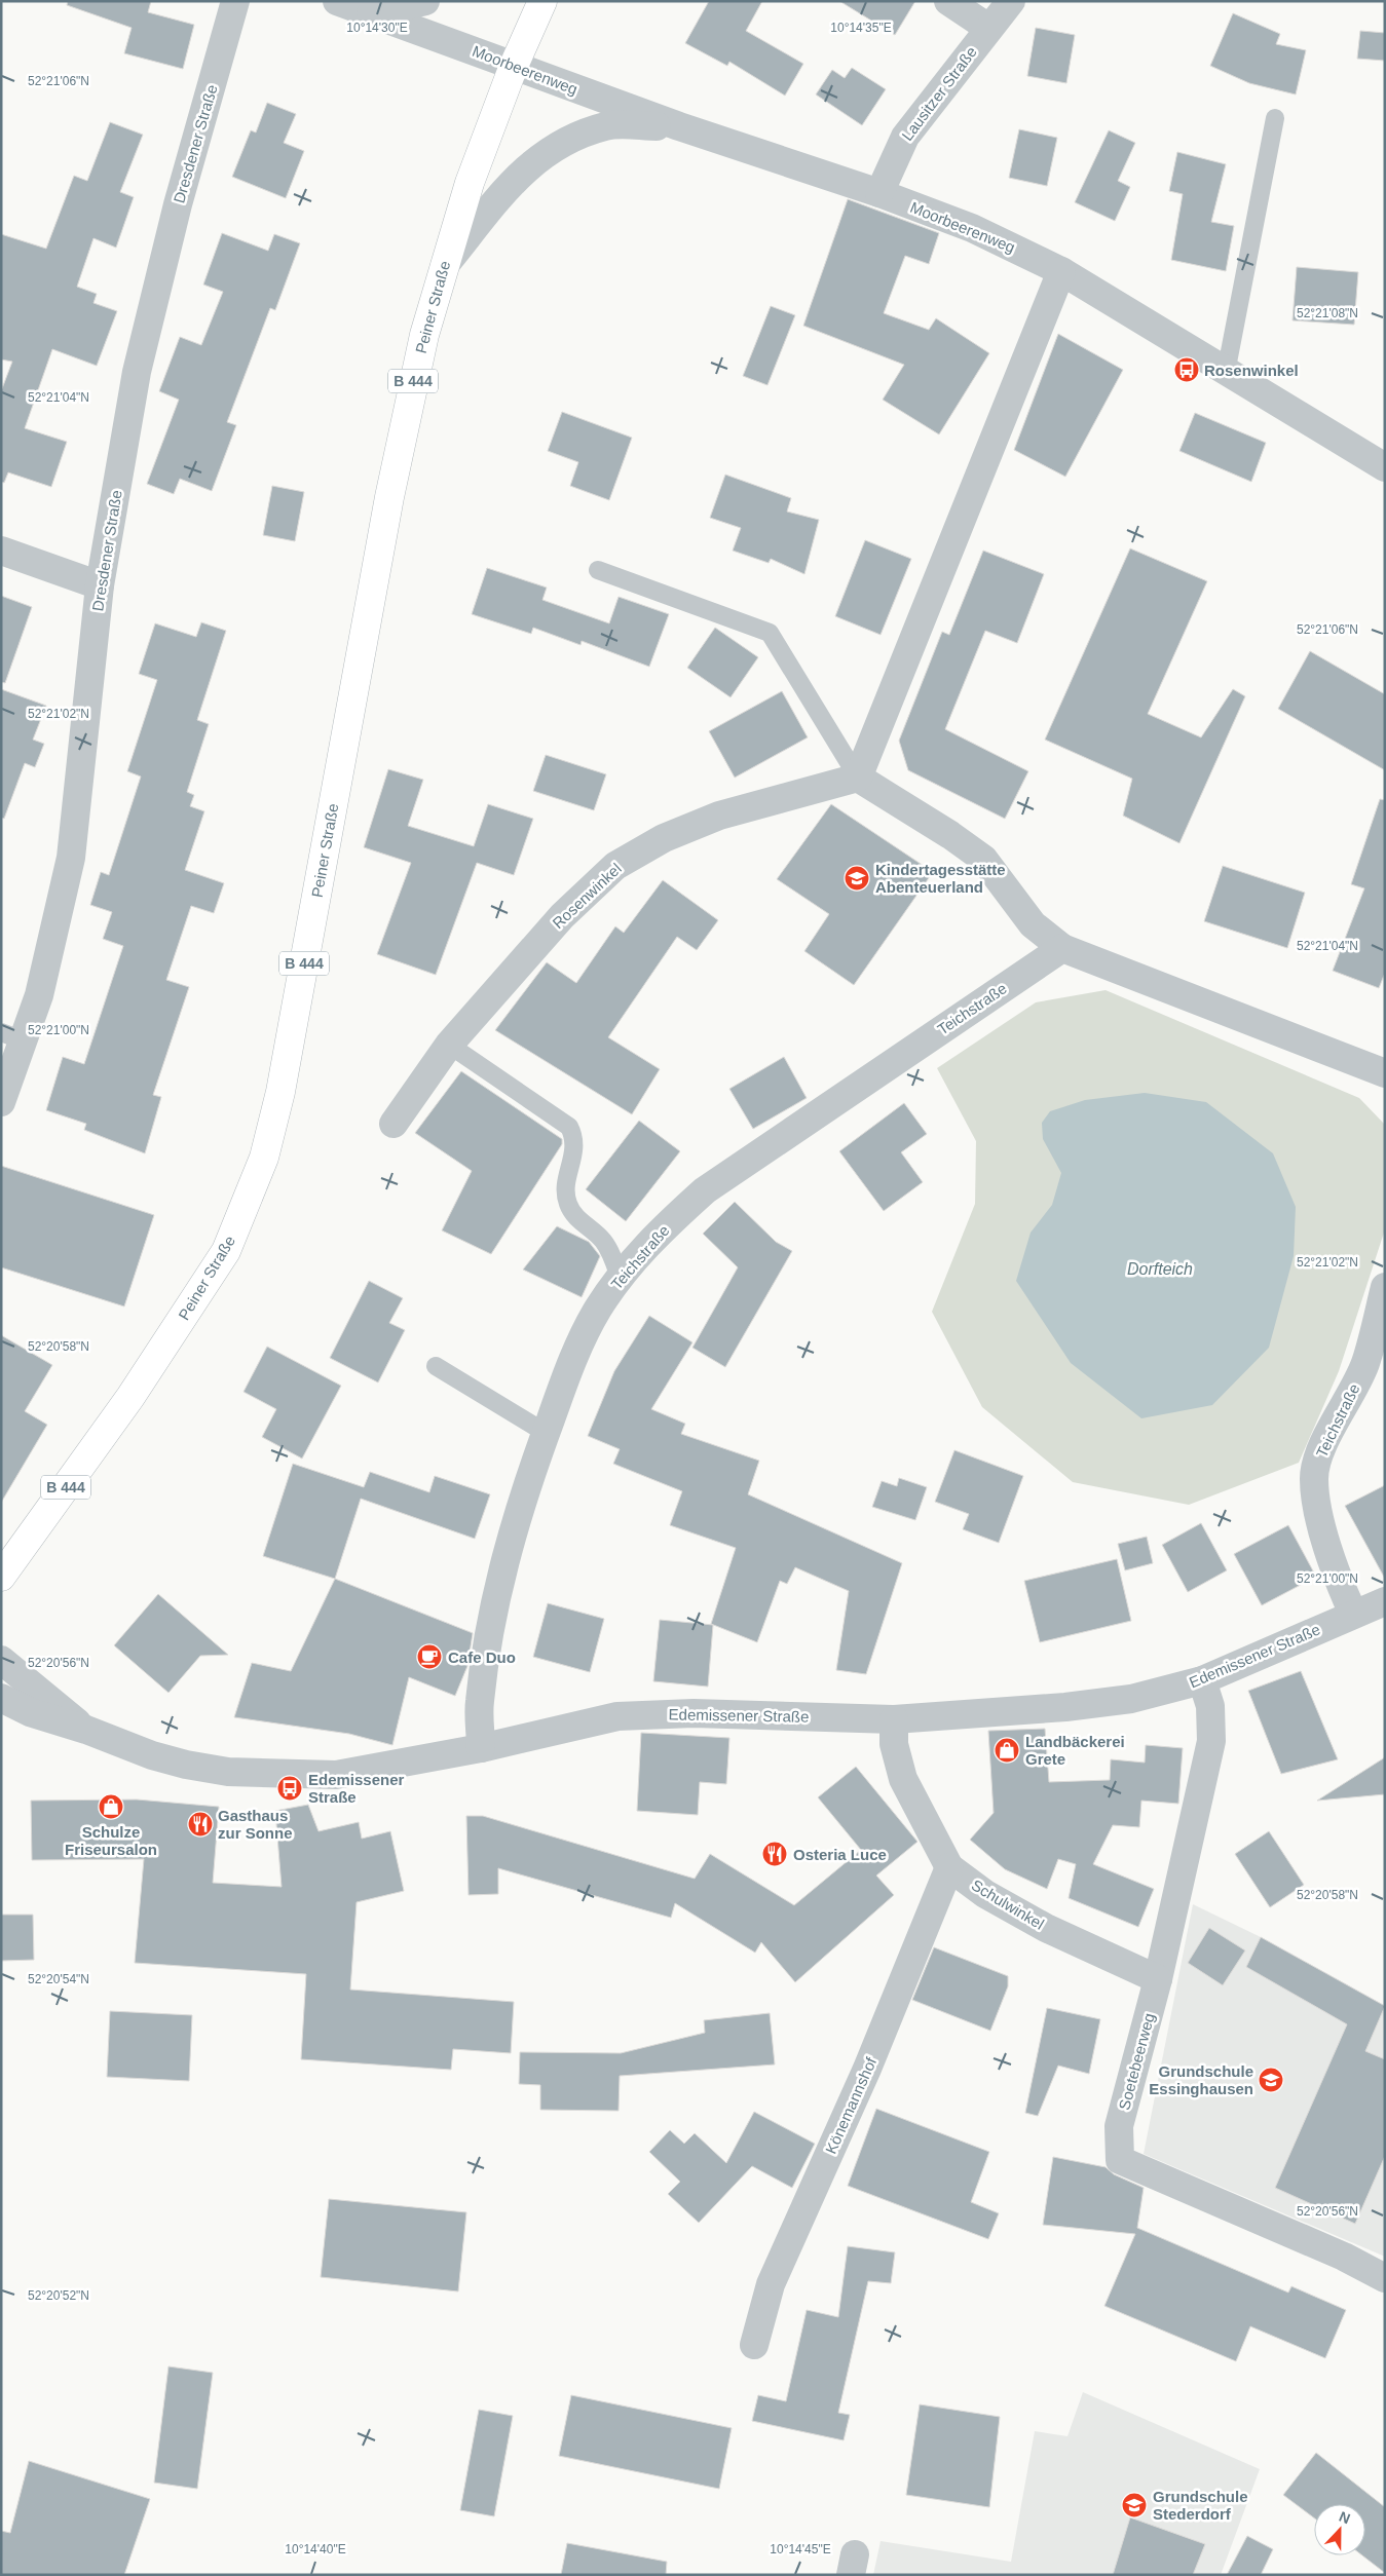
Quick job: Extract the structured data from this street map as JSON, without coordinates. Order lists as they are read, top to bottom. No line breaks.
{"streets":{"main road":["Peiner Straße","B 444"],"street":["Moorbeerenweg","Lausitzer Straße","Dresdener Straße","Rosenwinkel","Teichstraße","Edemissener Straße","Schulwinkel","Soetebeerweg","Könemannshof"]},"crossings":[["Moorbeerenweg","Lausitzer Straße"],["Moorbeerenweg","Peiner Straße"],["Moorbeerenweg","B 444"],["Peiner Straße","B 444"],["Teichstraße","Edemissener Straße"],["Edemissener Straße","Schulwinkel"],["Edemissener Straße","Soetebeerweg"],["Schulwinkel","Soetebeerweg"],["Schulwinkel","Könemannshof"]],"water":["Dorfteich"],"places":{"bus stop":["Rosenwinkel","Edemissener Straße"],"school or university":["Kindertagesstätte Abenteuerland","Grundschule Essinghausen","Grundschule Stederdorf"],"cafe":["Cafe Duo"],"shop":["Landbäckerei Grete","Schulze Friseursalon"],"restaurant":["Gasthaus zur Sonne","Osteria Luce"]},"north":"top","coordinates":["10°14'30\"E","10°14'35\"E","52°21'06\"N","52°21'08\"N","52°21'04\"N","52°21'02\"N","52°21'00\"N","52°20'58\"N","52°20'56\"N","52°20'54\"N","52°20'52\"N","10°14'40\"E","10°14'45\"E"]}
